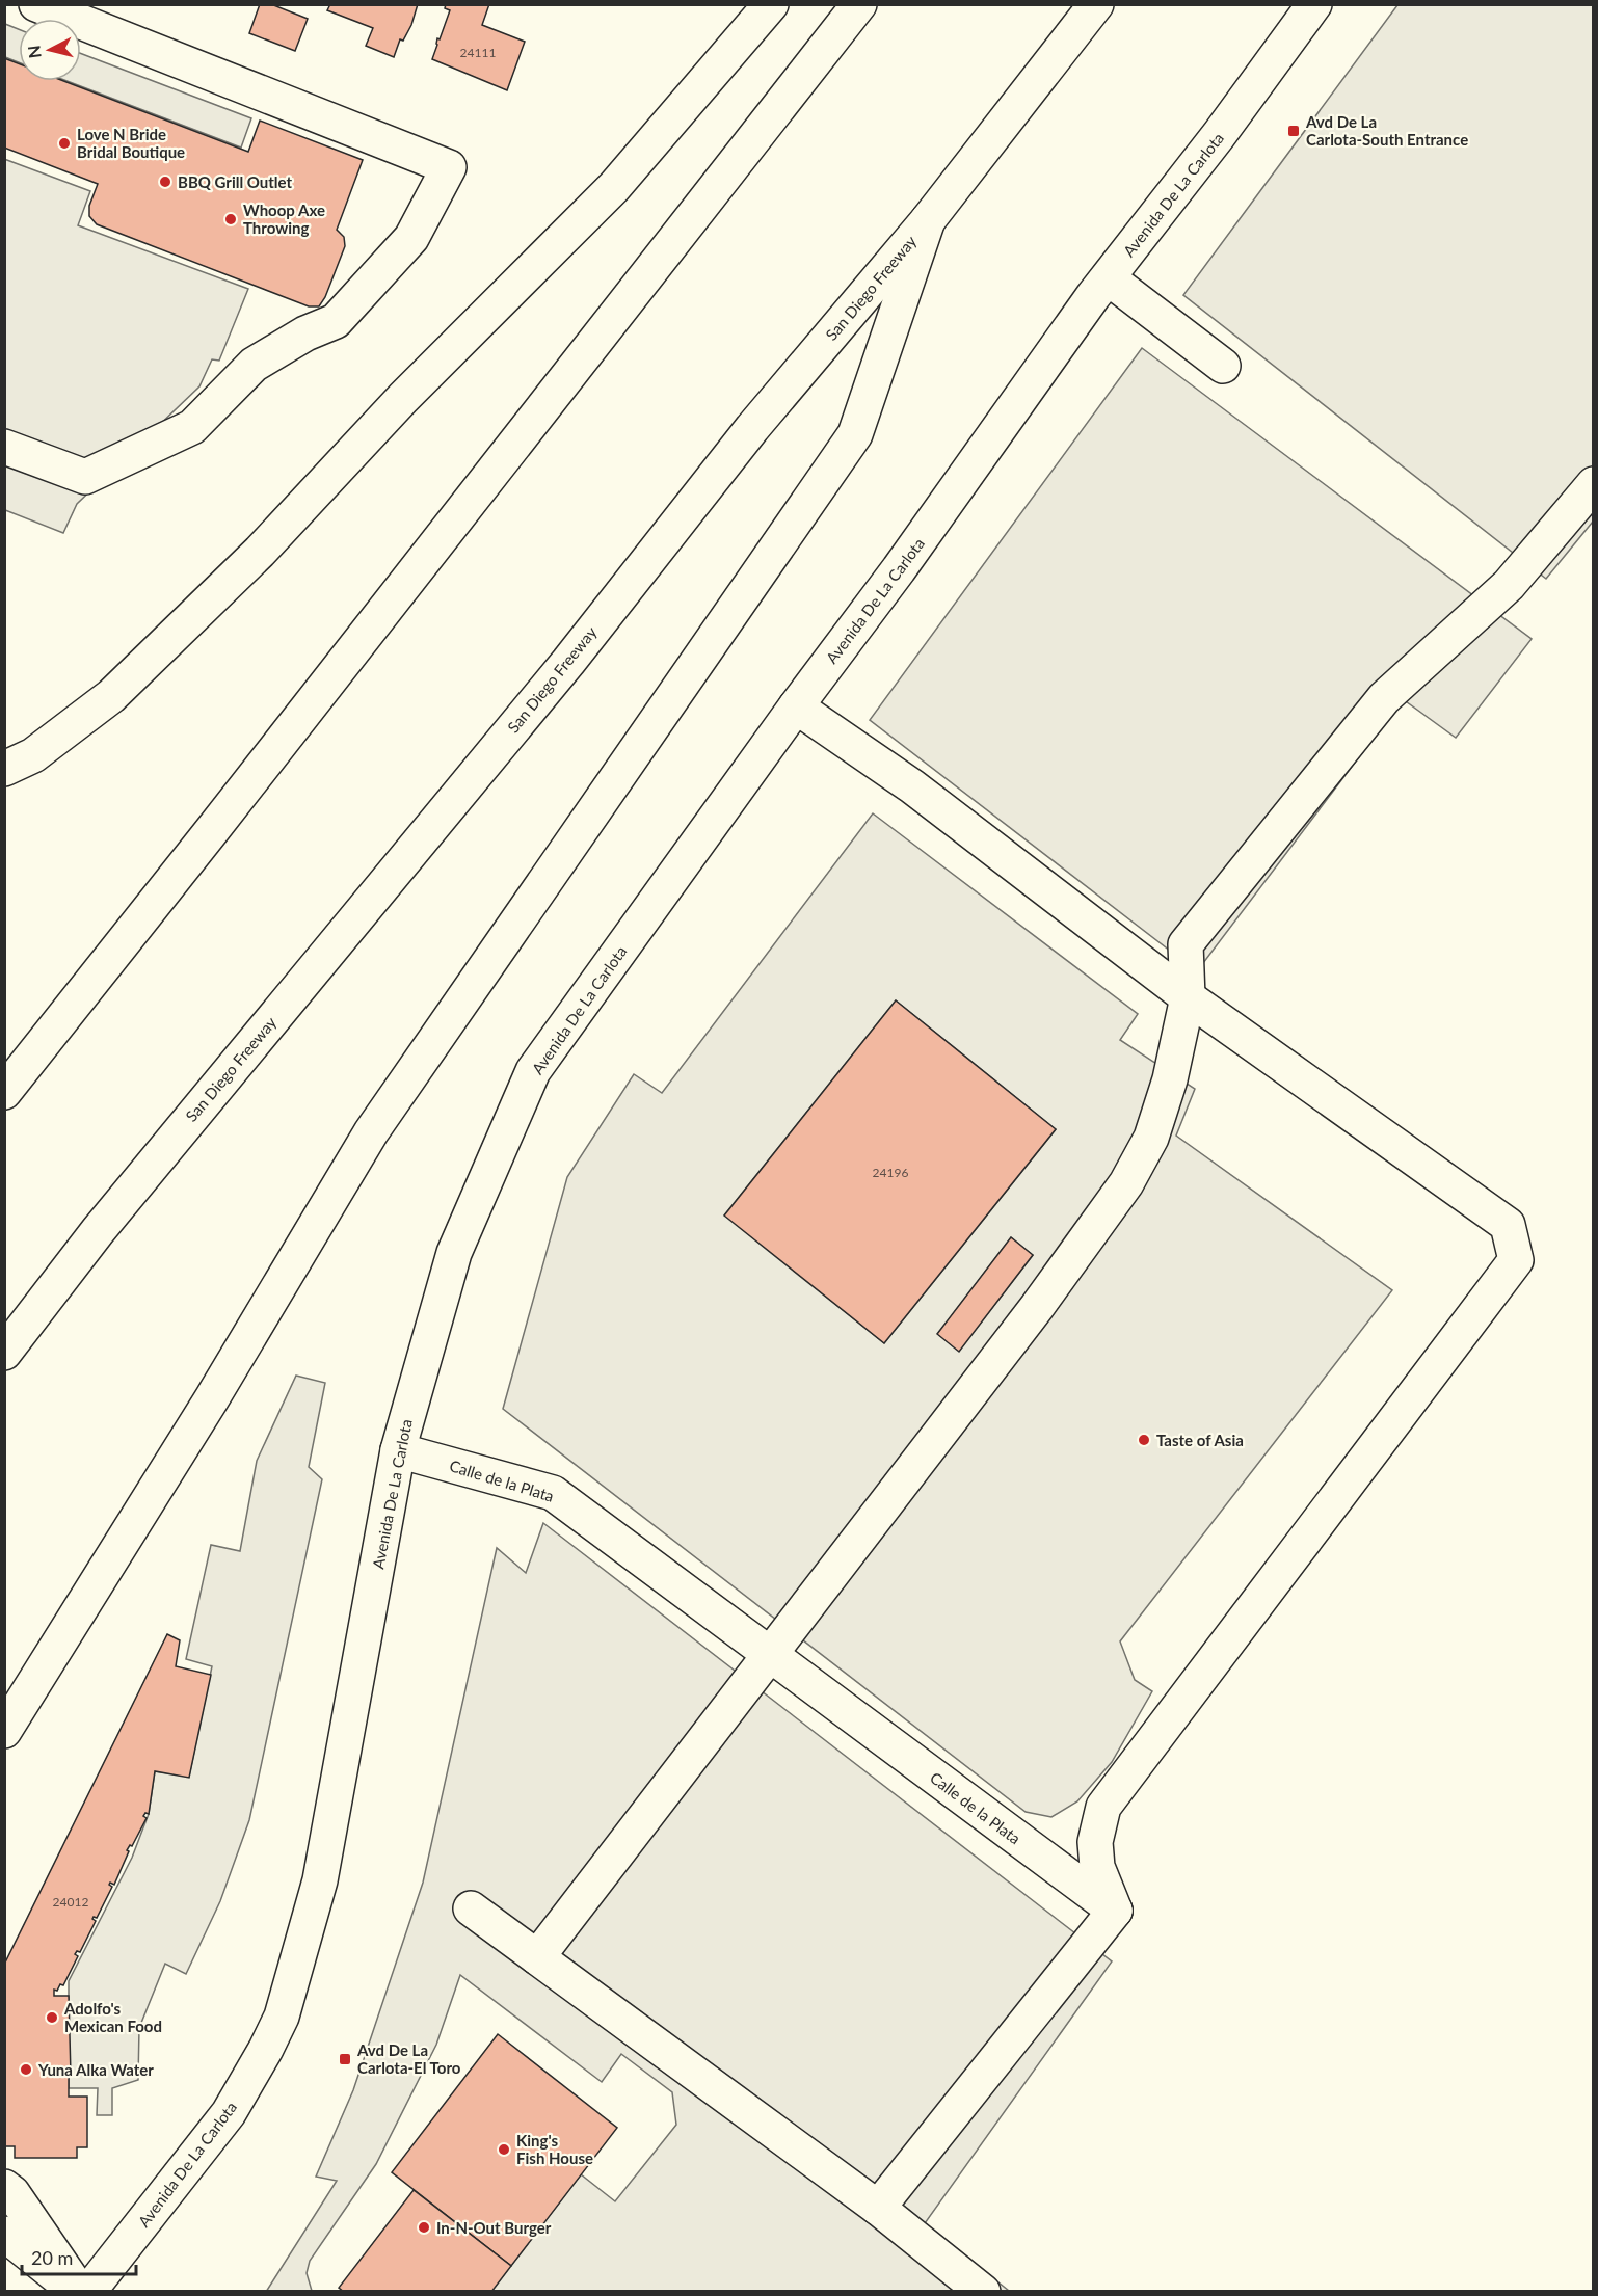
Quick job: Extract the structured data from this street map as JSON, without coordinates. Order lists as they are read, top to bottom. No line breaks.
{"streets":{"main road":["Avenida De La Carlota","San Diego Freeway","Calle de la Plata"]},"crossings":[["Avenida De La Carlota","Calle de la Plata"]],"places":{"transit":["Avd De La Carlota-South Entrance","Avd De La Carlota-El Toro"],"other":["Love N Bride Bridal Boutique","BBQ Grill Outlet","Whoop Axe Throwing","Taste of Asia","Adolfo's Mexican Food","Yuna Alka Water","King's Fish House","In-N-Out Burger"]},"house_numbers":["24111","24196","24012"],"scale_bar":"20 m","north":"left"}
